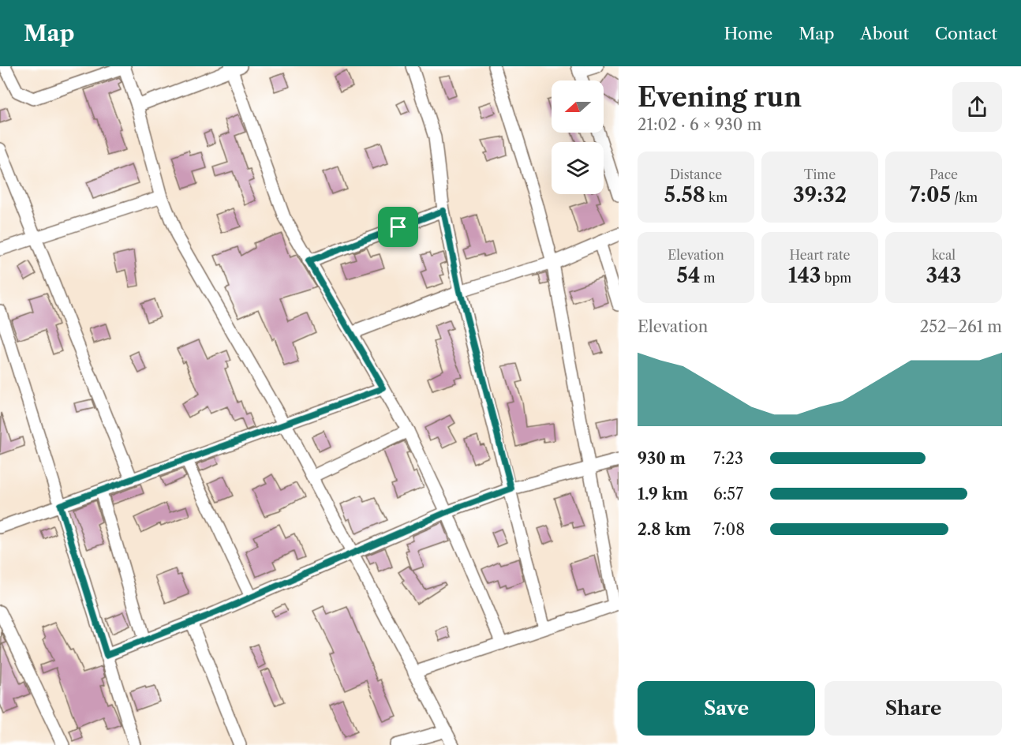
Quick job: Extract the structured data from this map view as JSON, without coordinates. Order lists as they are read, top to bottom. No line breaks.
{"north":"left","page":{"header":"Map","nav":["Home","Map","About","Contact"],"heading":["Evening run","21:02 · 6 × 930 m"],"stats":[["Distance","5.58 km"],["Time","39:32"],["Pace","7:05 /km"],["Elevation","54 m"],["Heart rate","143 bpm"],["kcal","343"]],"chart":["Elevation","252–261 m"],"list":[{"name":"930 m","note":"7:23"},{"name":"1.9 km","note":"6:57"},{"name":"2.8 km","note":"7:08"}],"buttons":["Save","Share"]}}
